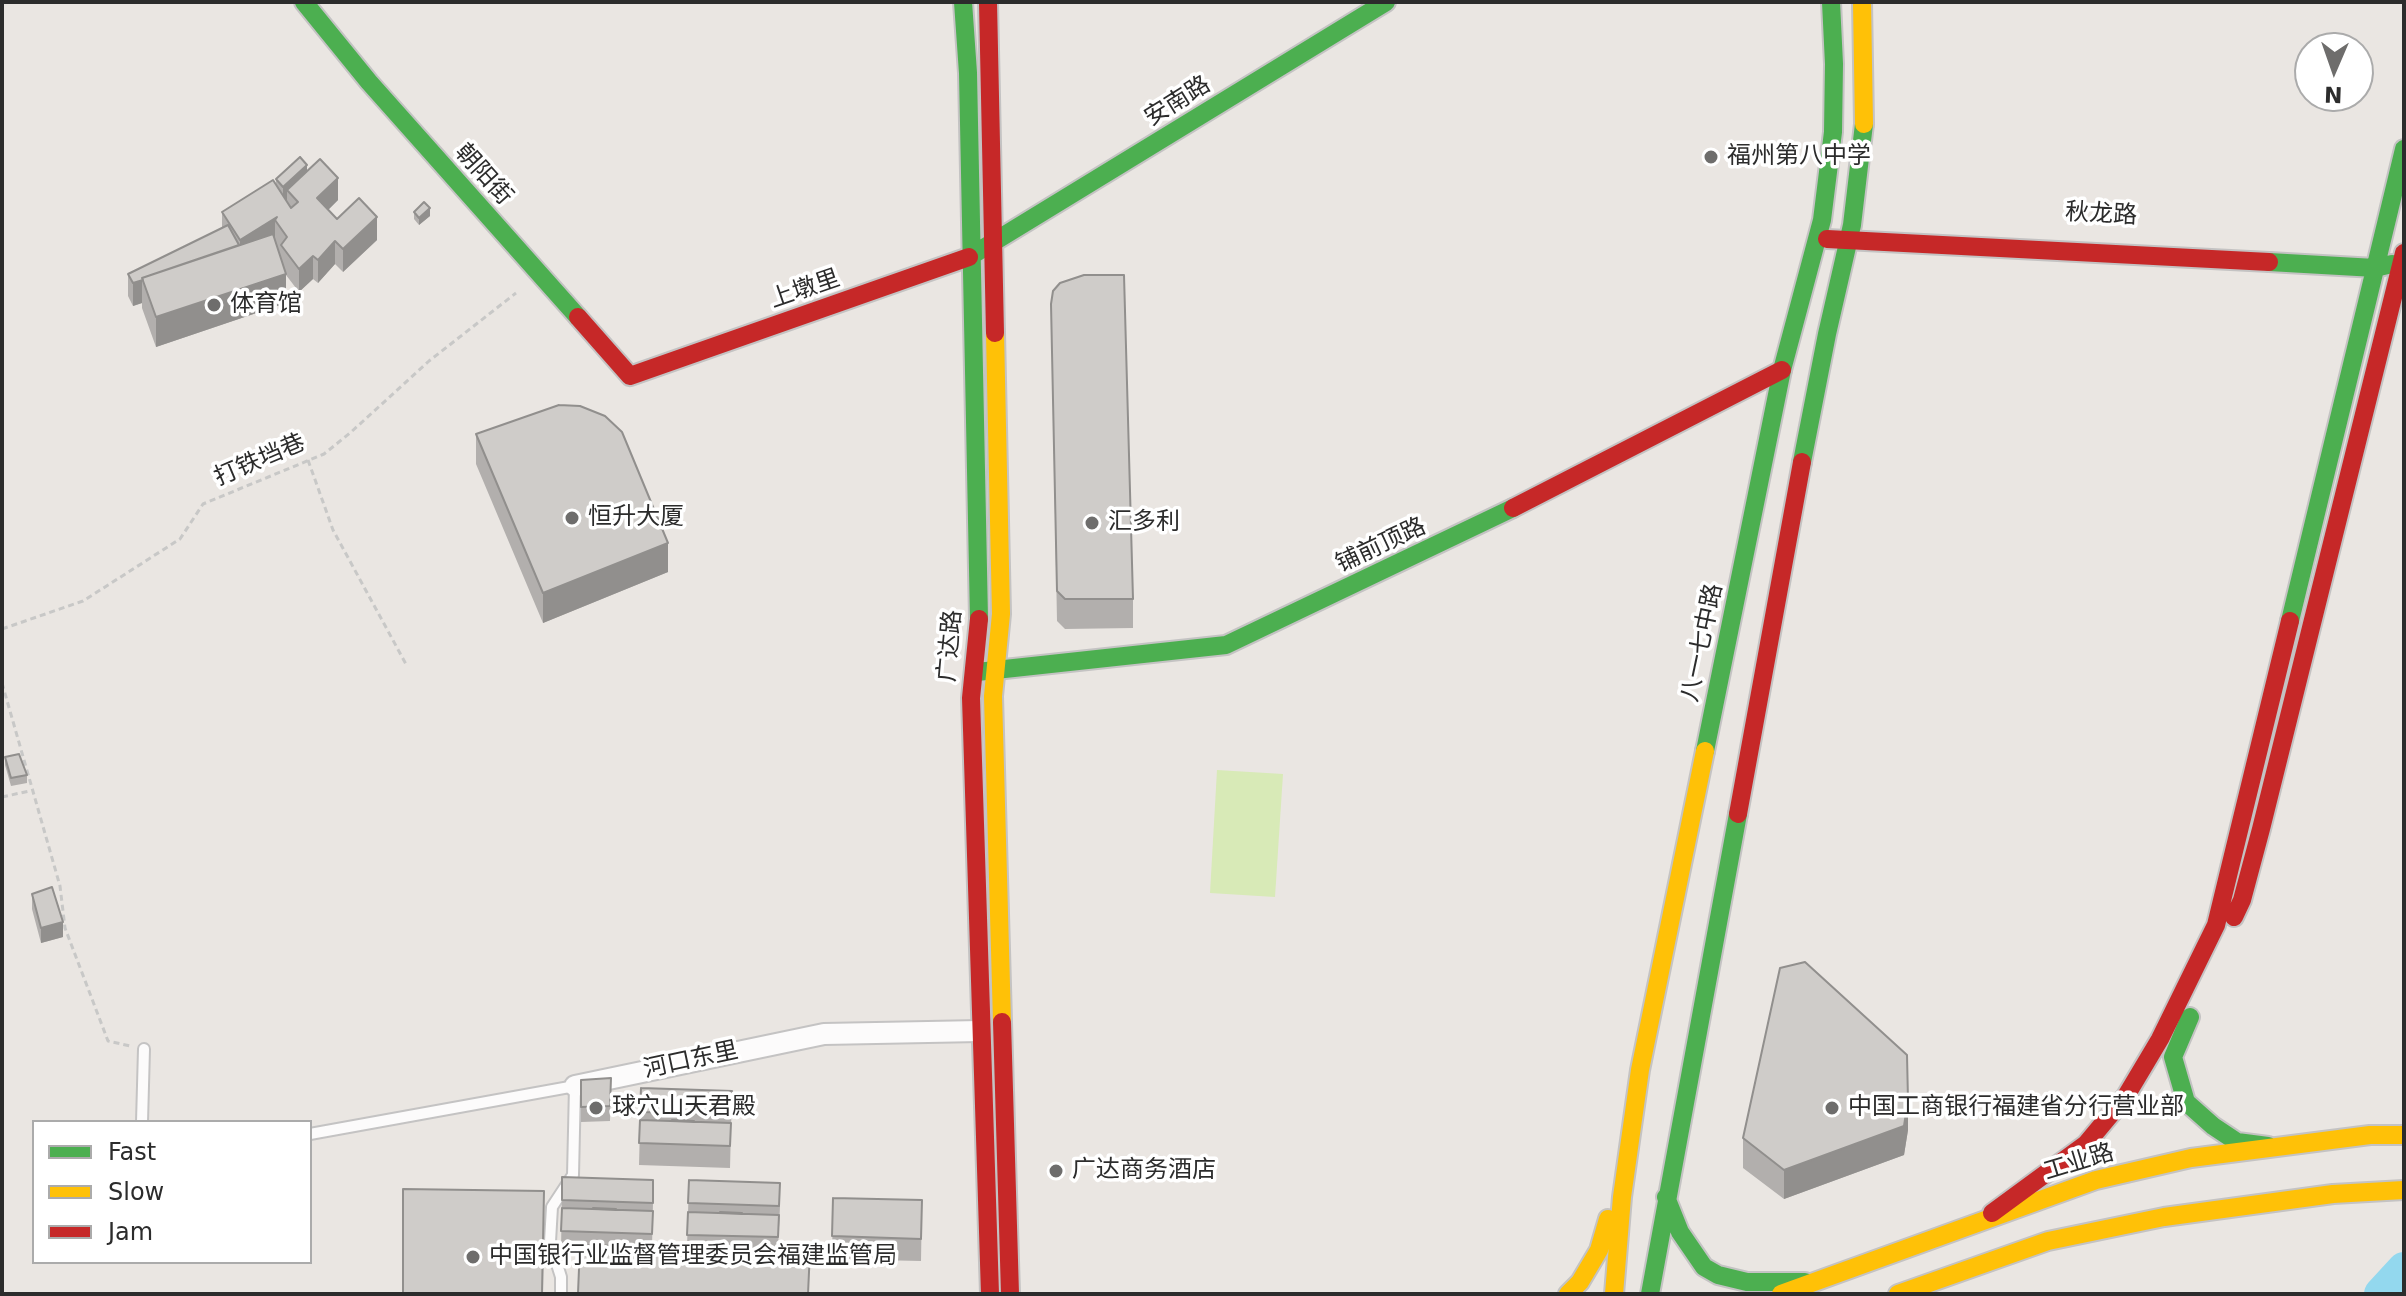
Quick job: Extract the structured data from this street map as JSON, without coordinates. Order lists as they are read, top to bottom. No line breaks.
{"streets":{"main road":["安南路","朝阳街","秋龙路","上墩里","铺前顶路","八一七中路","广达路","工业路"],"street":["河口东里"],"path":["打铁垱巷"]},"crossings":[["安南路","上墩里"],["安南路","广达路"],["朝阳街","上墩里"],["秋龙路","八一七中路"],["上墩里","广达路"],["铺前顶路","八一七中路"],["铺前顶路","广达路"],["广达路","河口东里"]],"places":["福州第八中学","体育馆","恒升大厦","汇多利","球穴山天君殿","中国工商银行福建省分行营业部","广达商务酒店","中国银行业监督管理委员会福建监管局"],"legend":["Fast","Slow","Jam"],"north":"bottom"}
